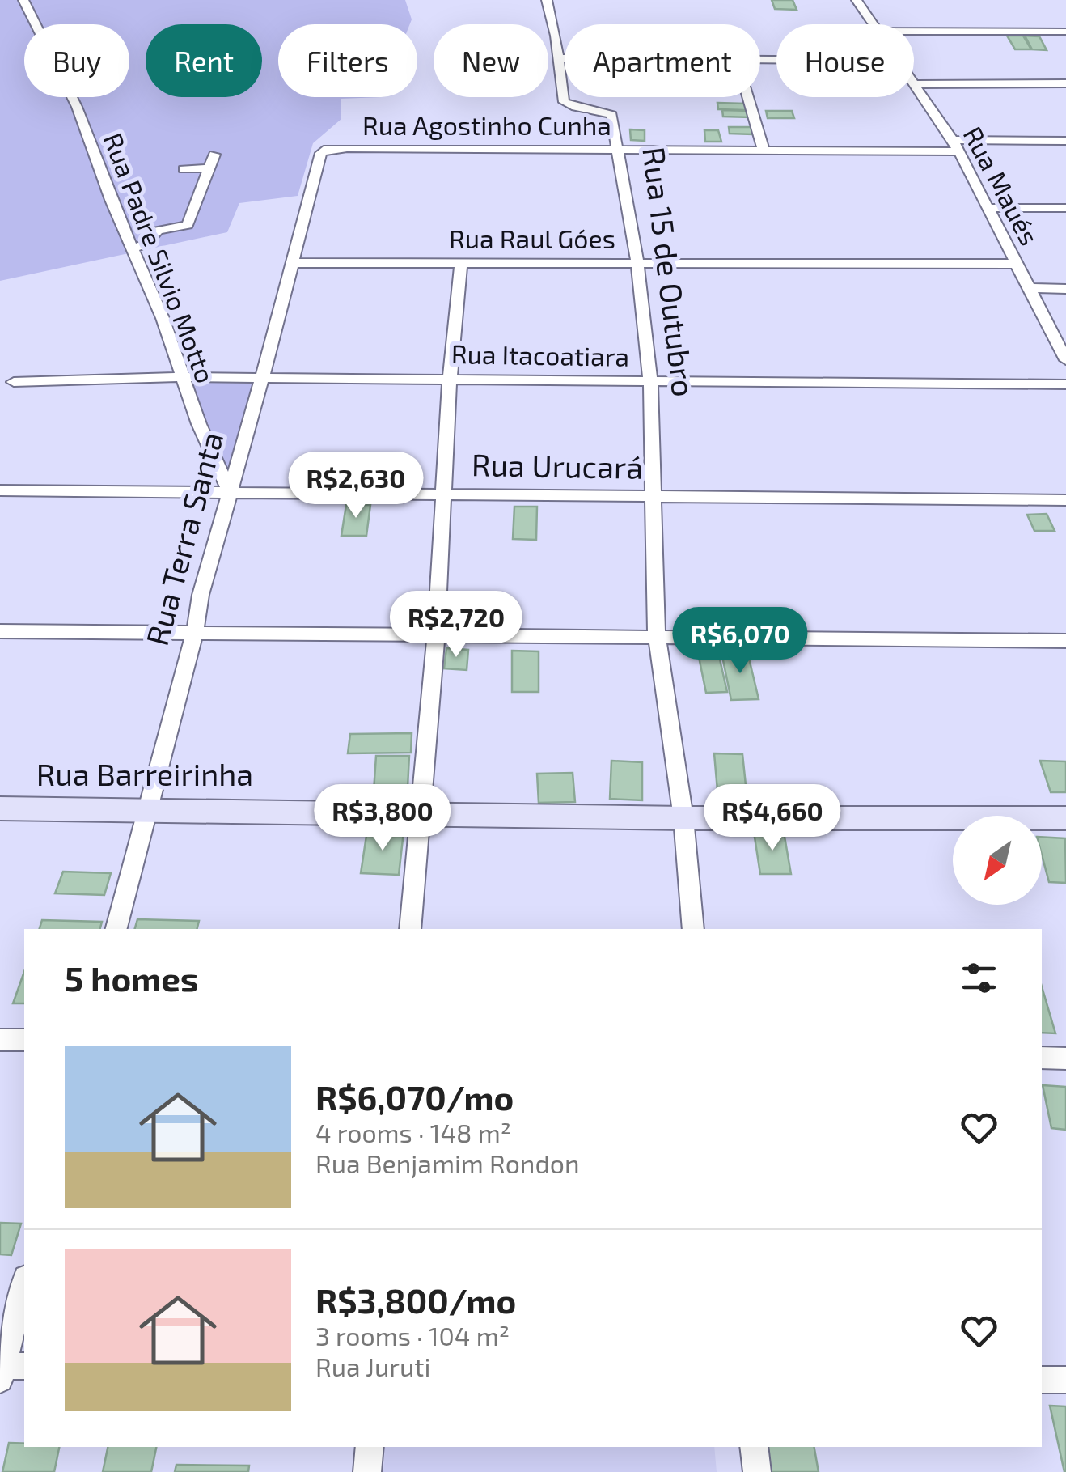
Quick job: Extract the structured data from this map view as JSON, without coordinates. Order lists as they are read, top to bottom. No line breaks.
{"streets":{"street":["Rua Agostinho Cunha","Rua Maués","Rua Raul Góes","Rua Padre Silvio Motto","Rua 15 de Outubro","Rua Itacoatiara","Rua Urucará","Rua Terra Santa","Rua Barreirinha"]},"crossings":[["Rua Agostinho Cunha","Rua Maués"],["Rua Agostinho Cunha","Rua 15 de Outubro"],["Rua Agostinho Cunha","Rua Terra Santa"],["Rua Maués","Rua Raul Góes"],["Rua Raul Góes","Rua 15 de Outubro"],["Rua Raul Góes","Rua Terra Santa"],["Rua Padre Silvio Motto","Rua Itacoatiara"],["Rua Padre Silvio Motto","Rua Urucará"],["Rua Padre Silvio Motto","Rua Terra Santa"],["Rua 15 de Outubro","Rua Itacoatiara"],["Rua 15 de Outubro","Rua Urucará"],["Rua 15 de Outubro","Rua Barreirinha"],["Rua Itacoatiara","Rua Terra Santa"],["Rua Urucará","Rua Terra Santa"],["Rua Terra Santa","Rua Barreirinha"]],"north":"bottom left","page":{"chip":["Buy","Rent","Filters","New","Apartment","House"],"price":["R$2,630","R$2,720","R$6,070","R$3,800","R$4,660"],"heading":"5 homes","list":[{"name":"R$6,070/mo","note":"4 rooms · 148 m² · Rua Benjamim Rondon"},{"name":"R$3,800/mo","note":"3 rooms · 104 m² · Rua Juruti"}]}}
